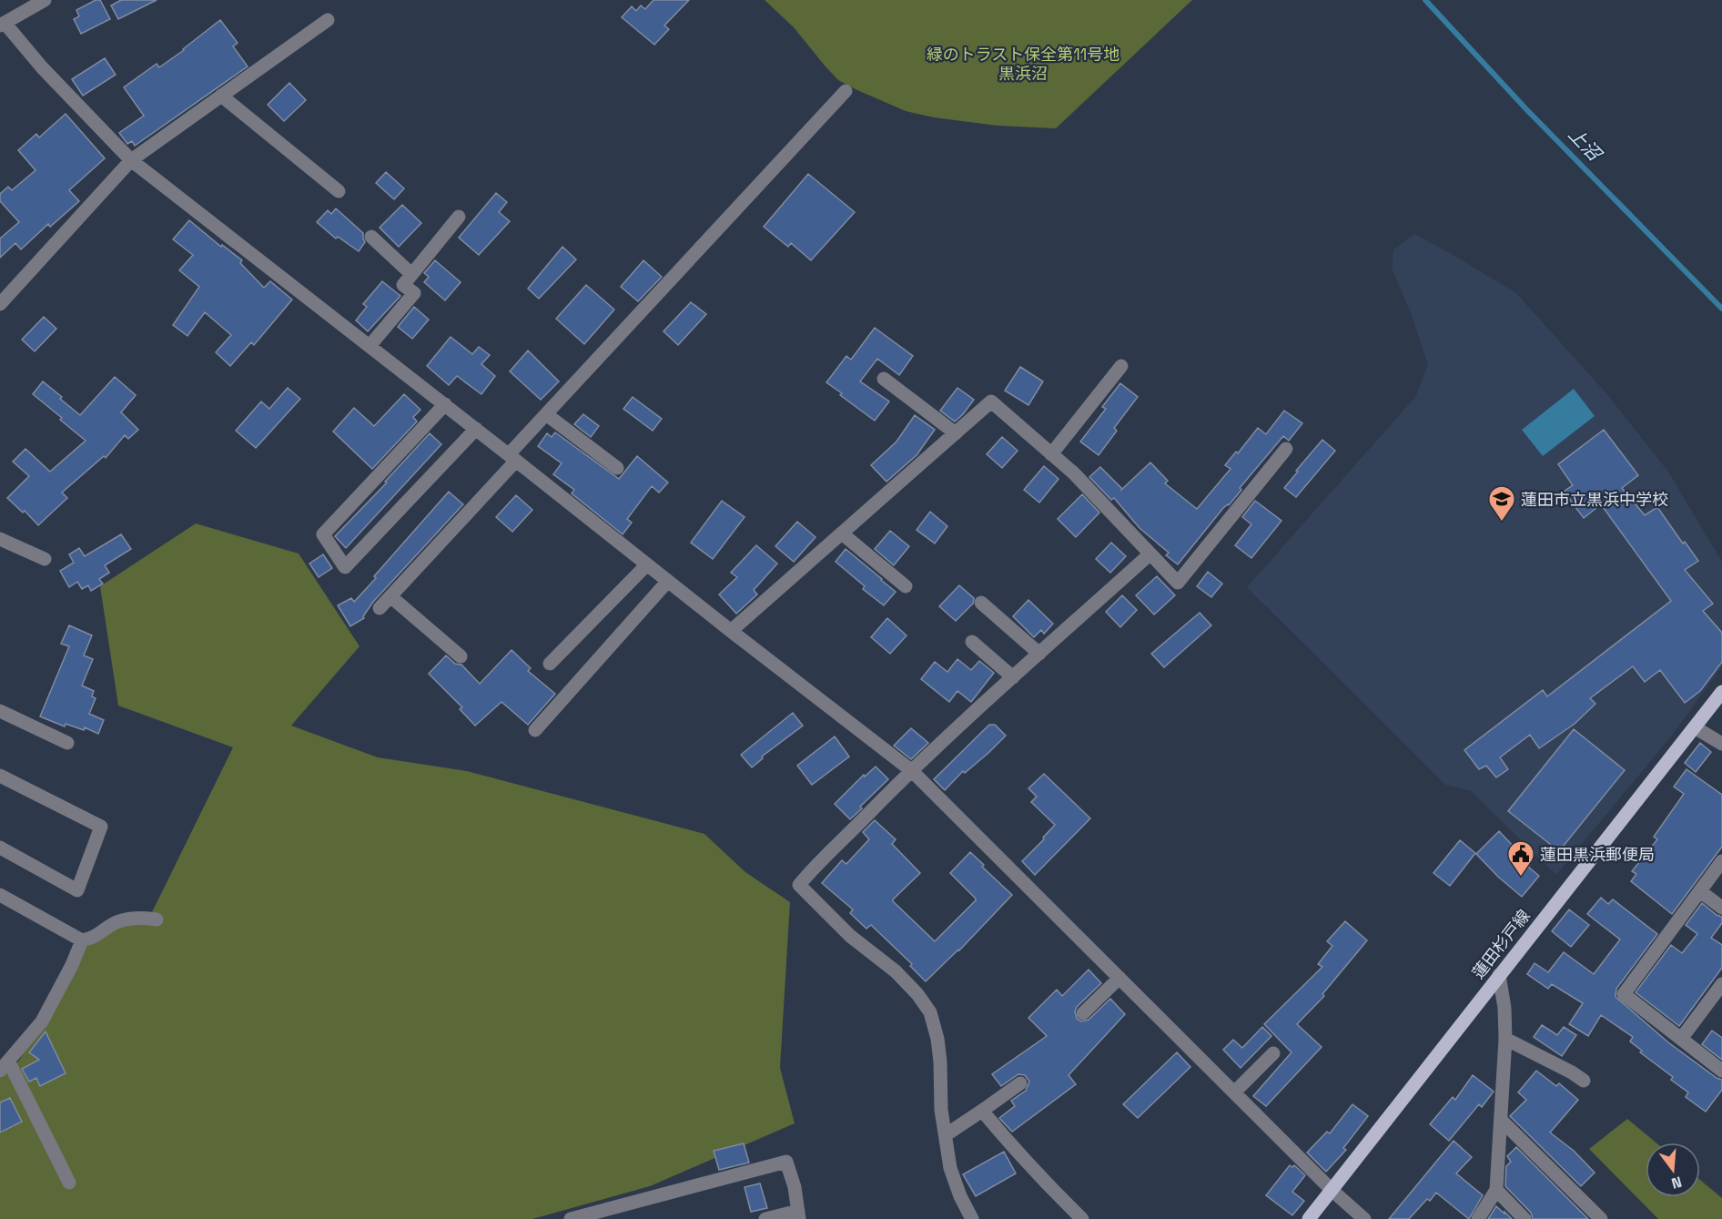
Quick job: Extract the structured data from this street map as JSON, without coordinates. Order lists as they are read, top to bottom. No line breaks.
{"streets":{"main road":["蓮田杉戸線"]},"water":["上沼"],"parks":["緑のトラスト保全第11号地 黒浜沼"],"places":{"school or university":["蓮田市立黒浜中学校"],"public building":["蓮田黒浜郵便局"]},"north":"bottom"}
